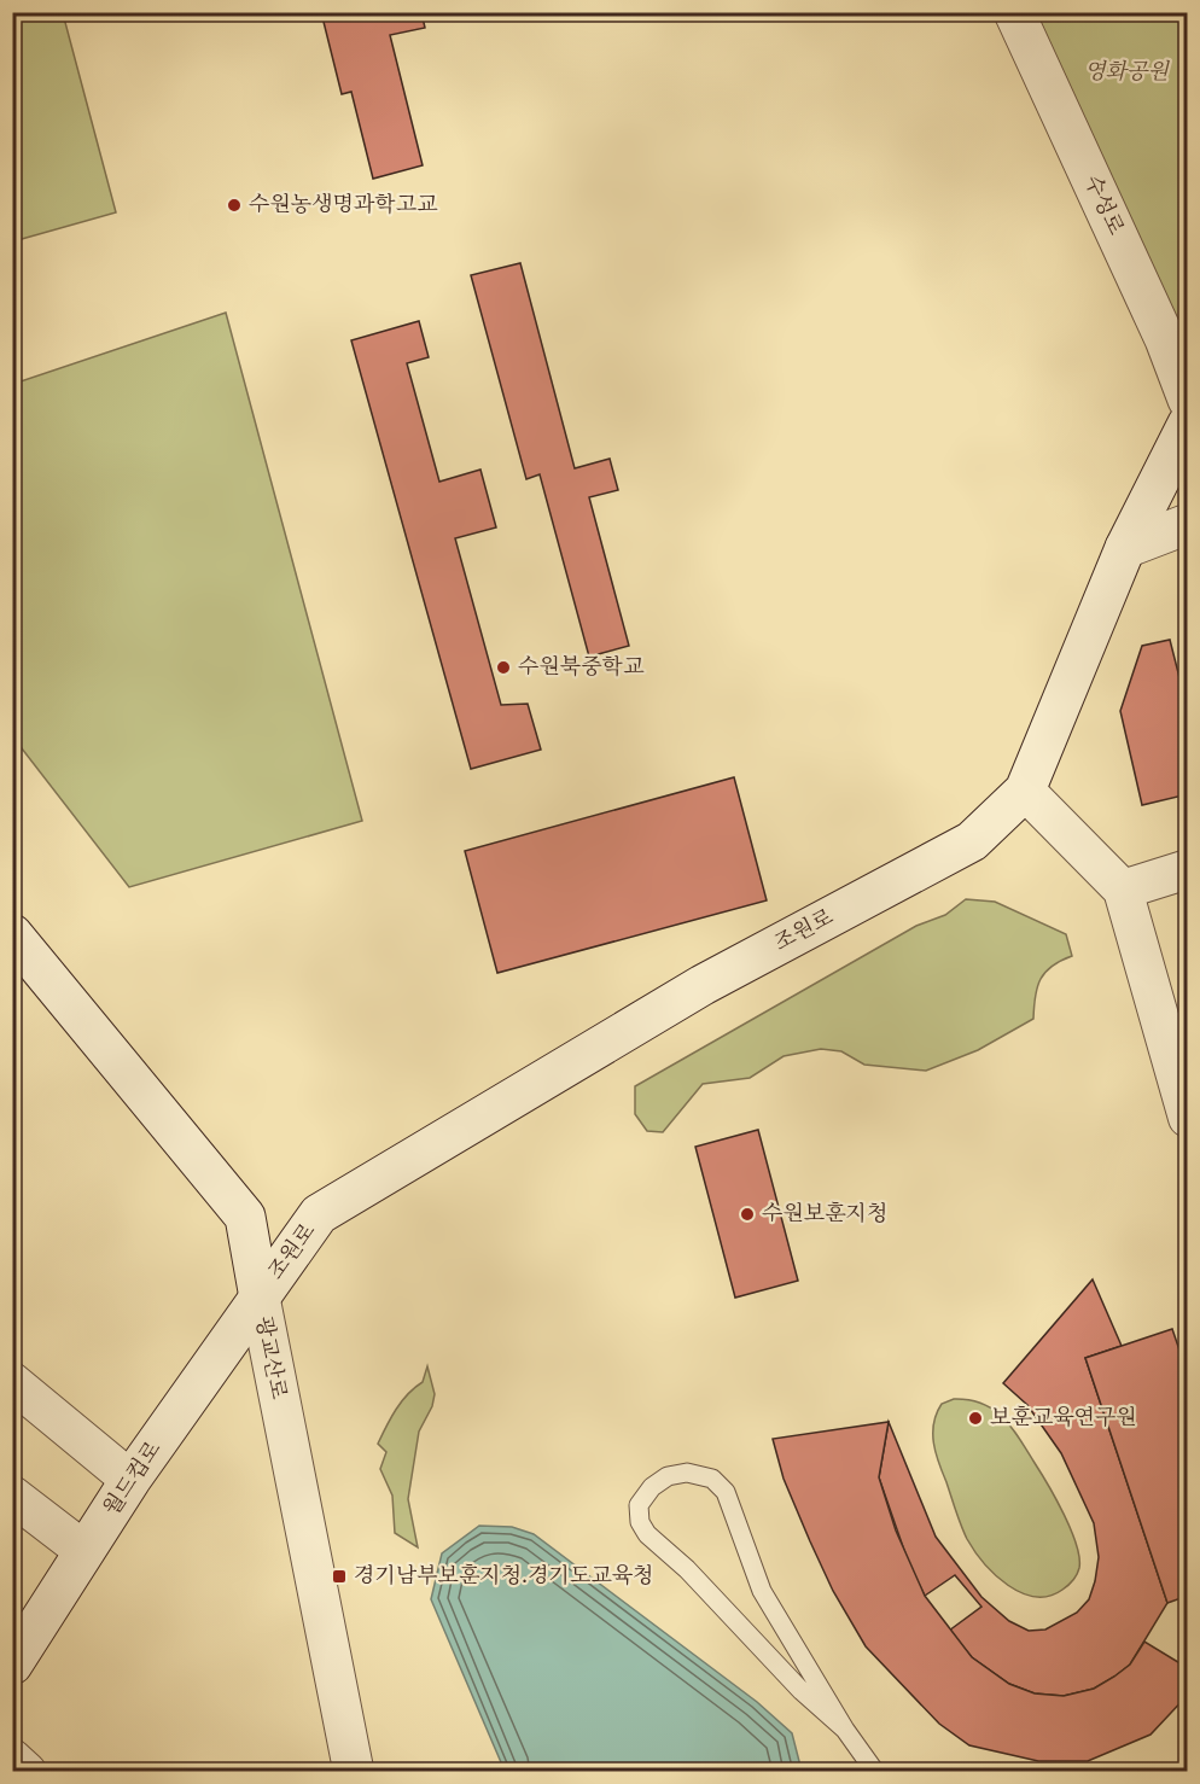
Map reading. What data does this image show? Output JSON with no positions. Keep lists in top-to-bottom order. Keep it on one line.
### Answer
{"streets":{"main road":["수성로","조원로","광교산로","월드컵로"]},"crossings":[["조원로","광교산로"],["조원로","월드컵로"],["광교산로","월드컵로"]],"parks":["영화공원"],"places":{"other":["수원농생명과학고교","수원북중학교","수원보훈지청","보훈교육연구원"],"transit":["경기남부보훈지청.경기도교육청"]}}
